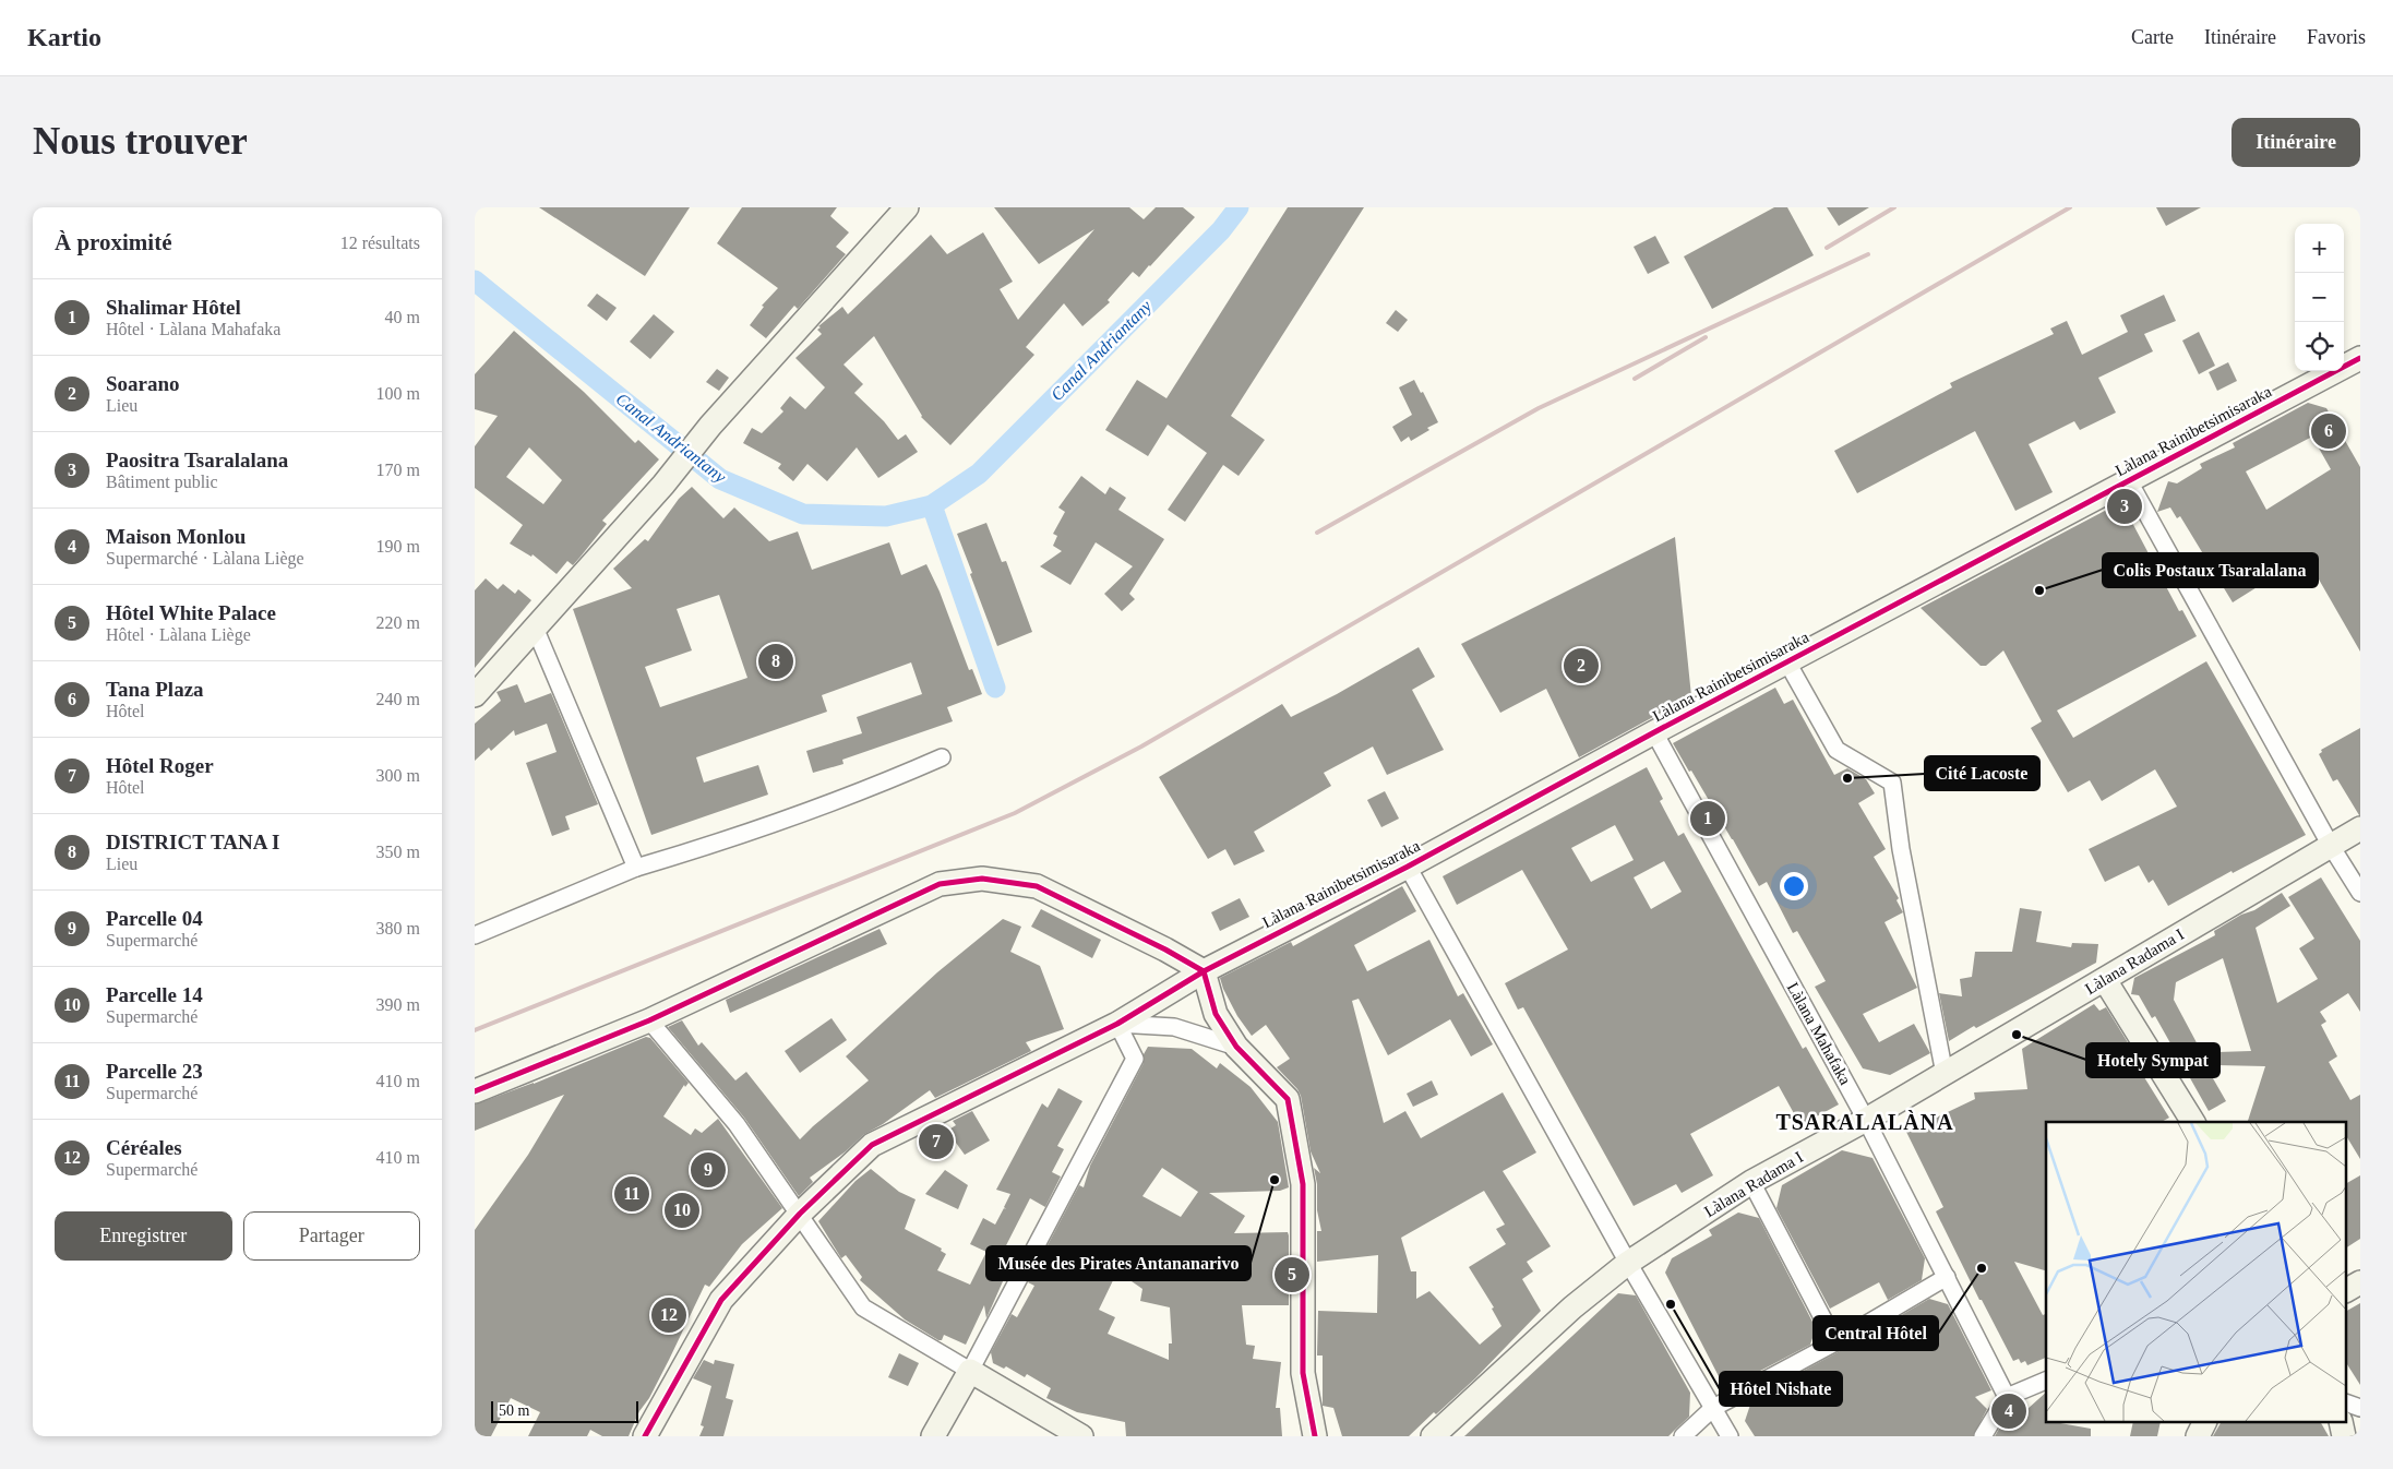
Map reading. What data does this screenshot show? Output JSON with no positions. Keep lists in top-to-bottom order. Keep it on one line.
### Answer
{"streets":{"street":["Làlana Rainibetsimisaraka","Làlana Radama I","Làlana Mahafaka"]},"crossings":[["Làlana Rainibetsimisaraka","Làlana Mahafaka"],["Làlana Radama I","Làlana Mahafaka"]],"districts":["TSARALALÀNA"],"water":["Canal Andriantany"],"places":["Colis Postaux Tsaralalana","Cité Lacoste","Hotely Sympat","Musée des Pirates Antananarivo","Central Hôtel","Hôtel Nishate"],"scale_bar":"50 m","page":{"header":"Kartio","nav":["Carte","Itinéraire","Favoris"],"buttons":["Itinéraire",["Enregistrer","Partager"]],"title":"Nous trouver","heading":["À proximité","12 résultats"],"map_buttons":["+","−"],"list":[{"mark":"1","name":"Shalimar Hôtel","note":"Hôtel · Làlana Mahafaka","value":"40 m"},{"mark":"2","name":"Soarano","note":"Lieu","value":"100 m"},{"mark":"3","name":"Paositra Tsaralalana","note":"Bâtiment public","value":"170 m"},{"mark":"4","name":"Maison Monlou","note":"Supermarché · Làlana Liège","value":"190 m"},{"mark":"5","name":"Hôtel White Palace","note":"Hôtel · Làlana Liège","value":"220 m"},{"mark":"6","name":"Tana Plaza","note":"Hôtel","value":"240 m"},{"mark":"7","name":"Hôtel Roger","note":"Hôtel","value":"300 m"},{"mark":"8","name":"DISTRICT TANA I","note":"Lieu","value":"350 m"},{"mark":"9","name":"Parcelle 04","note":"Supermarché","value":"380 m"},{"mark":"10","name":"Parcelle 14","note":"Supermarché","value":"390 m"},{"mark":"11","name":"Parcelle 23","note":"Supermarché","value":"410 m"},{"mark":"12","name":"Céréales","note":"Supermarché","value":"410 m"}],"pins":["6","3","8","2","1","7","9","11","10","5","12","4"],"scale":"50 m"}}
